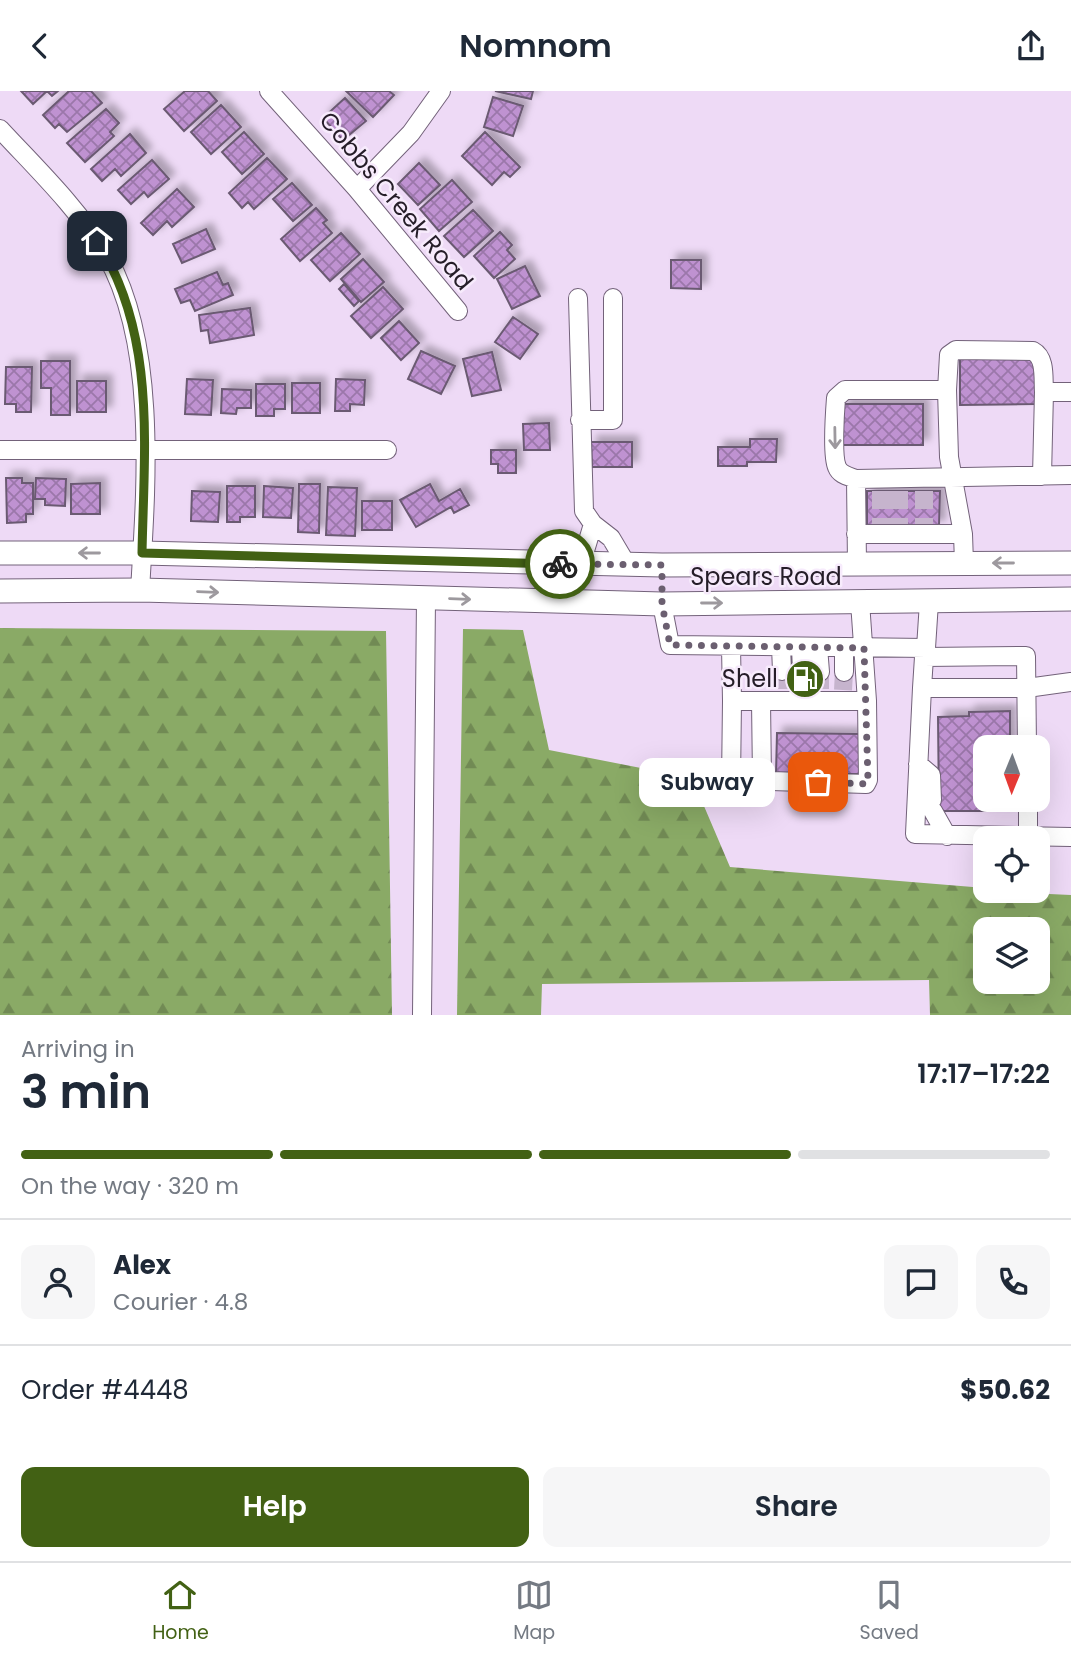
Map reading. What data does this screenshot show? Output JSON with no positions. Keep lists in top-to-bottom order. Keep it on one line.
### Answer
{"streets":{"main road":["Spears Road"],"street":["Cobbs Creek Road"]},"places":{"fuel station":["Shell"],"other":["Subway"]},"north":"bottom","page":{"header":"Nomnom","bubble":"Subway","heading":["3 min","Arriving in","17:17–17:22"],"panel":["Alex","Courier · 4.8","Order #4448","$50.62"],"bar":"On the way · 320 m","buttons":["Help","Share"],"tabs":["Home","Map","Saved"]}}
